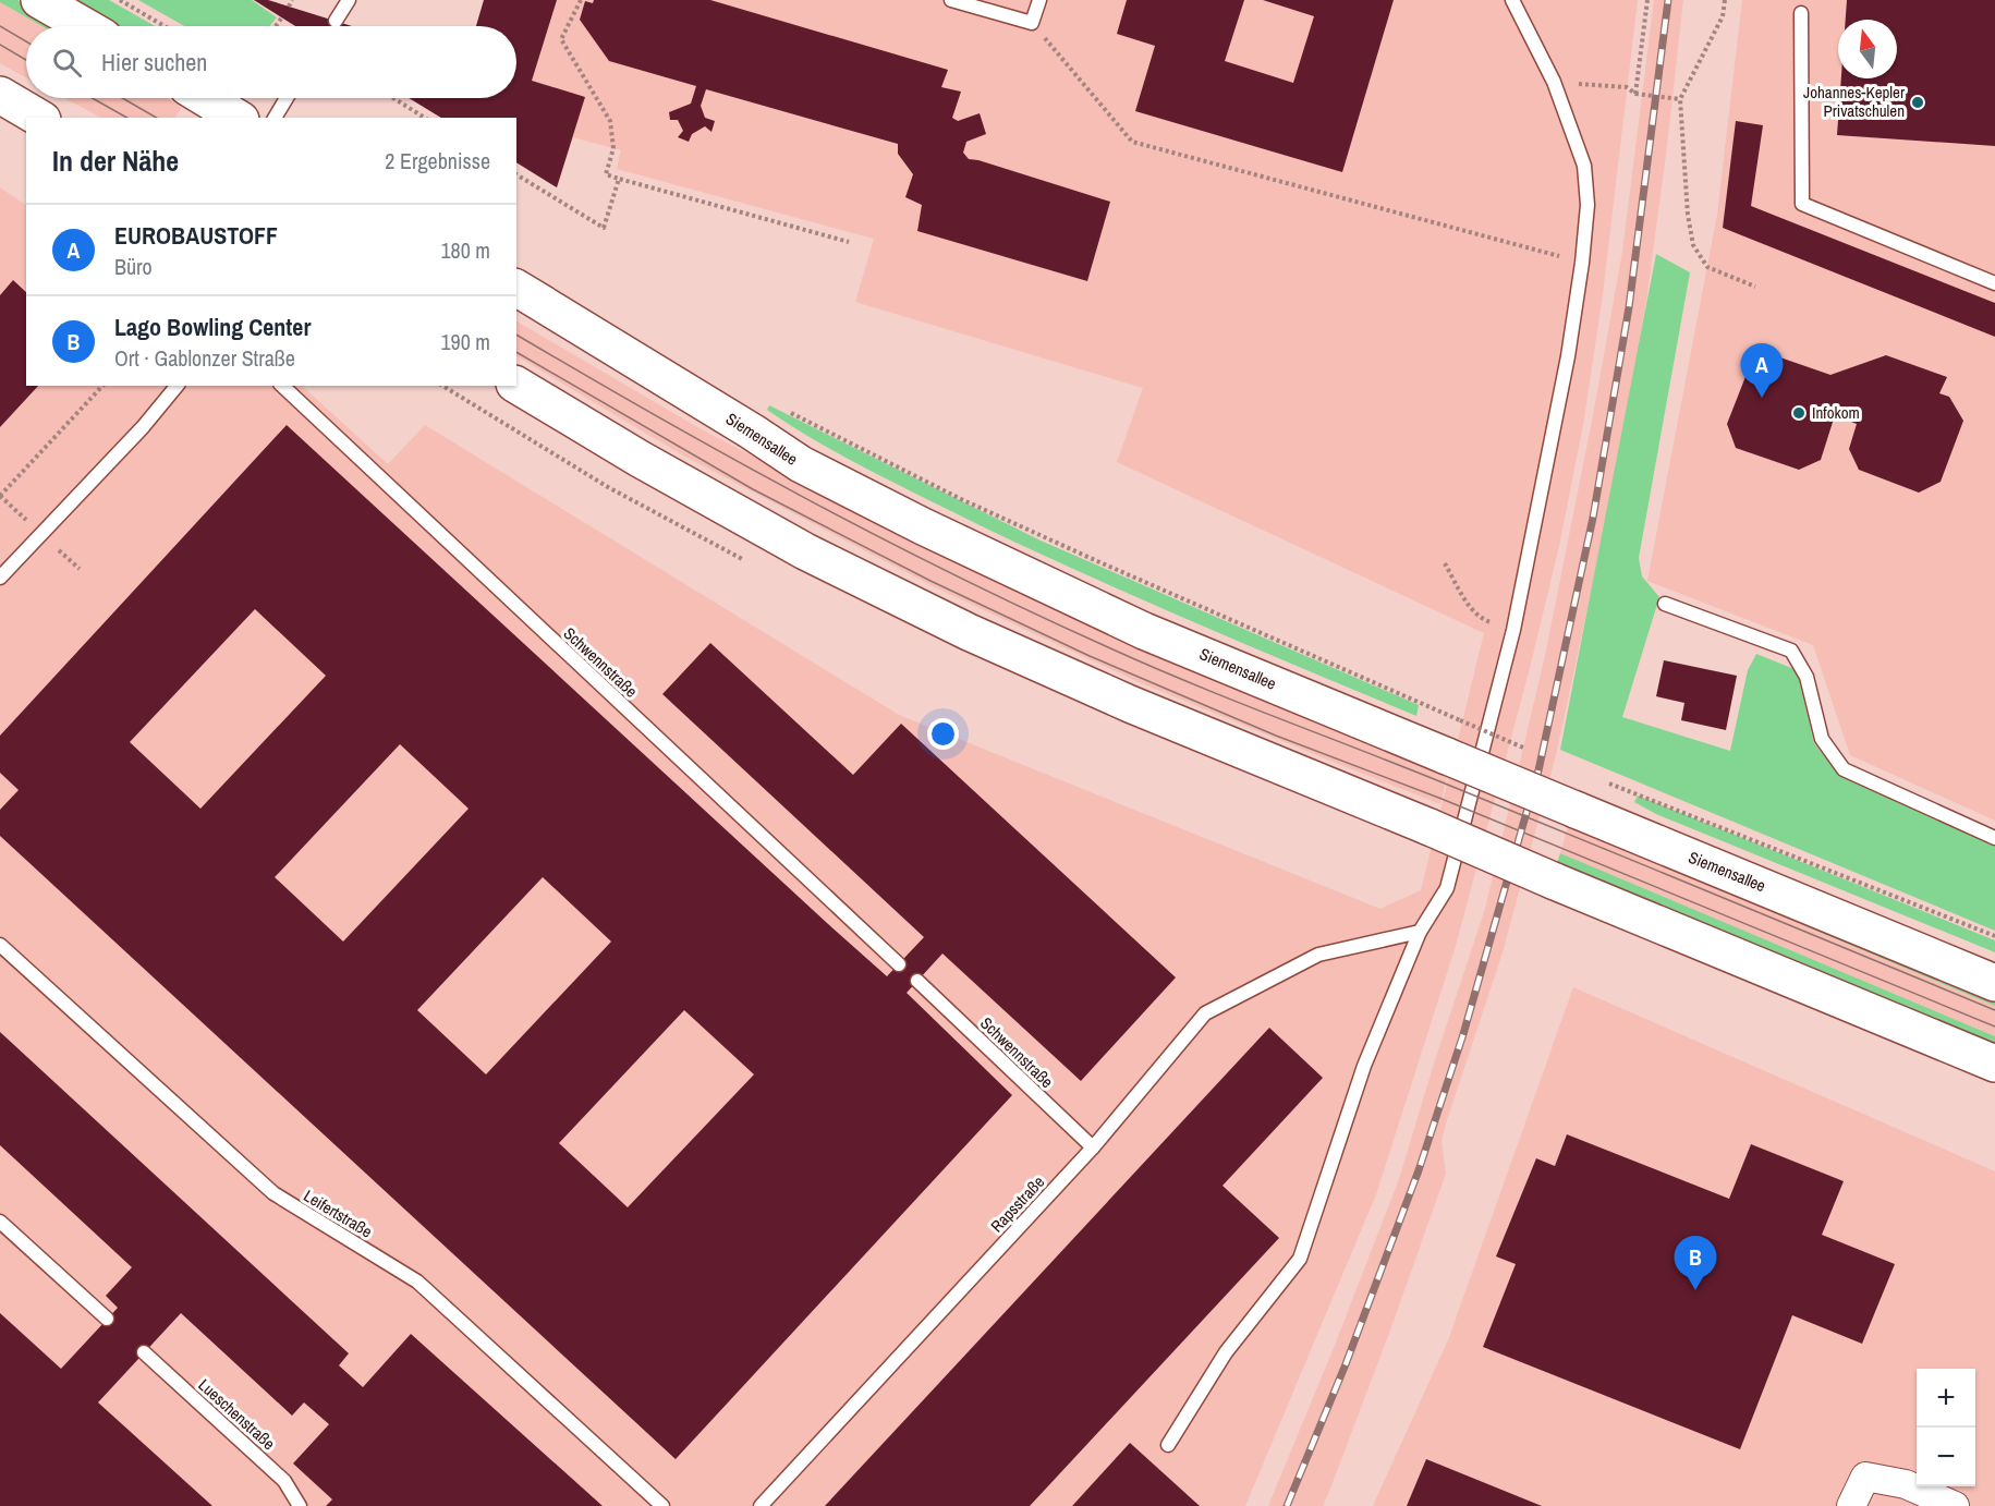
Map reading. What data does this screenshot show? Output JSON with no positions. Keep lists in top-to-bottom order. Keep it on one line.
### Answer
{"streets":{"main road":["Siemensallee"],"lane":["Schwennstraße","Rapsstraße","Leifertstraße","Lueschenstraße"]},"crossings":[["Schwennstraße","Rapsstraße"]],"places":["Johannes-Kepler Privatschulen","Infokom"],"north":"top","page":{"search":"Hier suchen","heading":["In der Nähe","2 Ergebnisse"],"list":[{"mark":"A","name":"EUROBAUSTOFF","note":"Büro","value":"180 m"},{"mark":"B","name":"Lago Bowling Center","note":"Ort · Gablonzer Straße","value":"190 m"}],"pins":["A","B"],"map_buttons":["+","−"]}}
